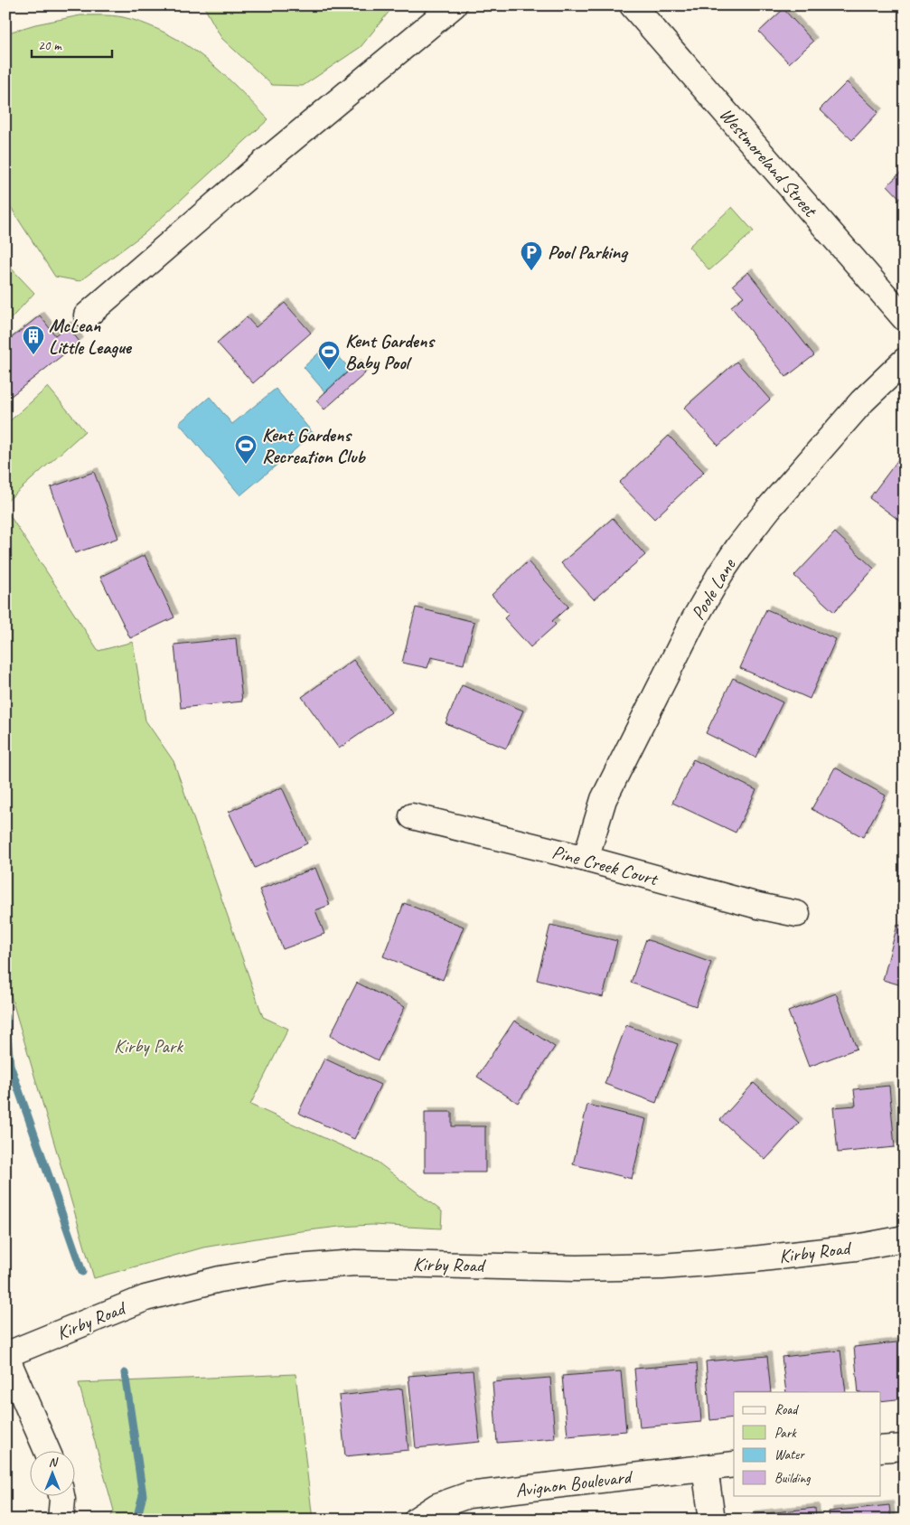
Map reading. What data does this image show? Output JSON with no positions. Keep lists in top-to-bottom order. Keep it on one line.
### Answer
{"streets":{"street":["Westmoreland Street","Poole Lane","Pine Creek Court","Kirby Road","Avignon Boulevard"]},"crossings":[["Poole Lane","Pine Creek Court"]],"parks":["Kirby Park"],"places":{"parking":["Pool Parking"],"building":["McLean Little League"],"sports":["Kent Gardens Baby Pool","Kent Gardens Recreation Club"]},"legend":["Road","Park","Water","Building"],"scale_bar":"20 m","north":"top"}
